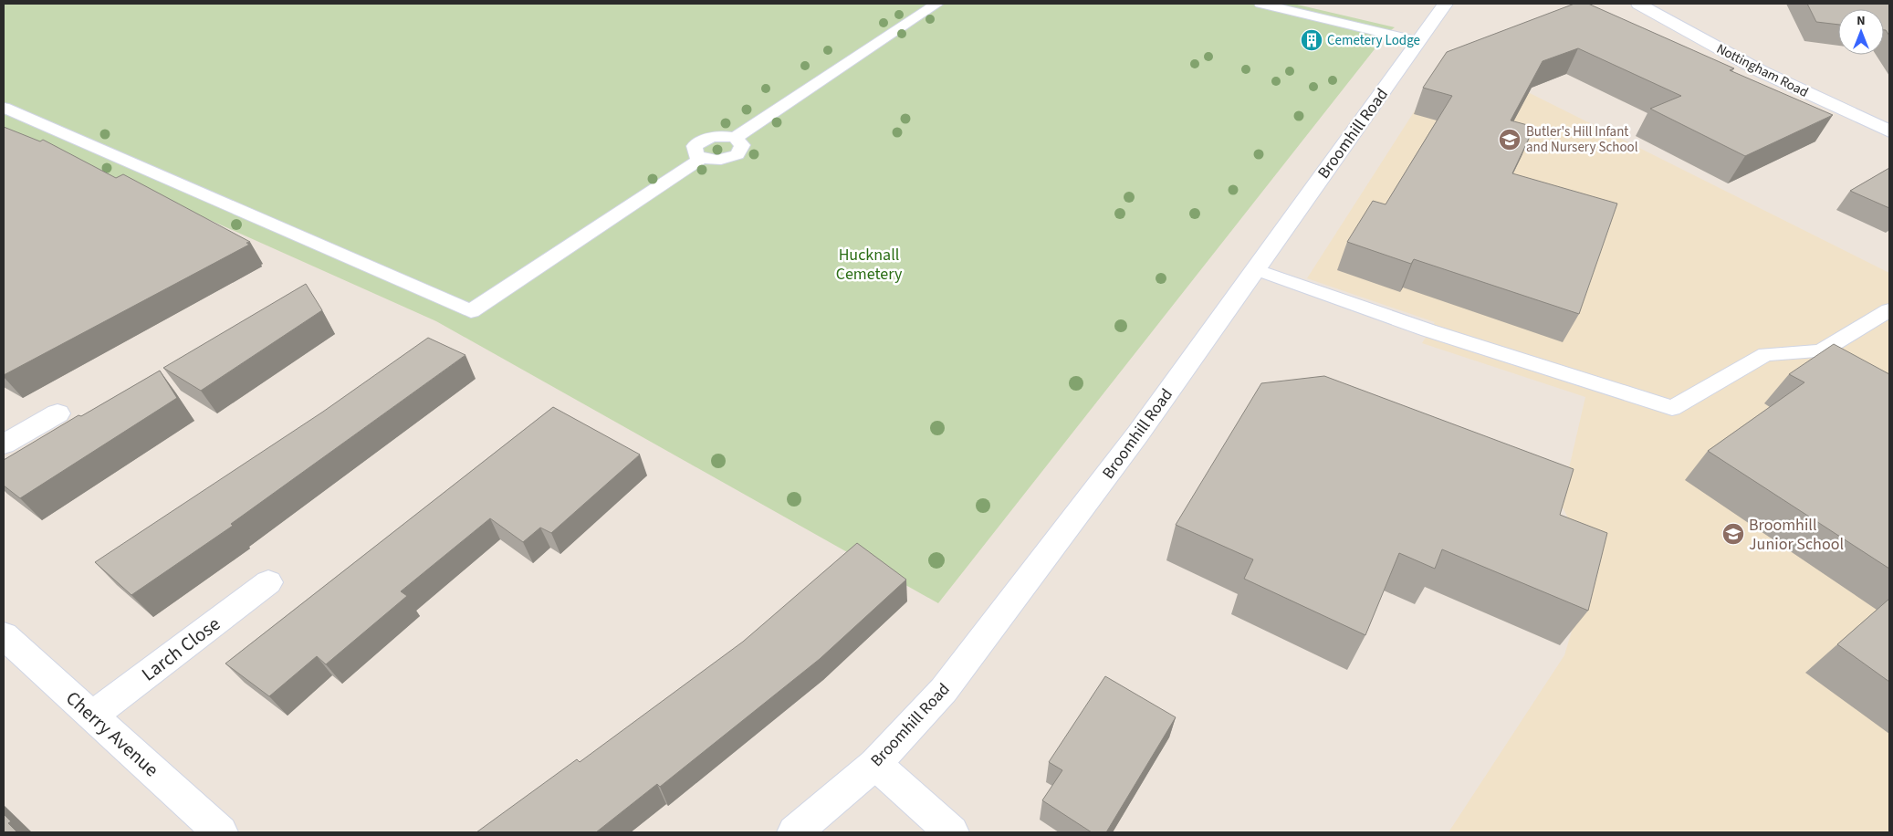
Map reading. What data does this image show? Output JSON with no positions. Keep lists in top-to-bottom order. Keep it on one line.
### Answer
{"streets":{"street":["Nottingham Road","Broomhill Road","Larch Close","Cherry Avenue"]},"crossings":[["Larch Close","Cherry Avenue"]],"parks":["Hucknall Cemetery"],"places":{"building":["Cemetery Lodge"],"school or university":["Butler's Hill Infant and Nursery School","Broomhill Junior School"]},"north":"top"}
